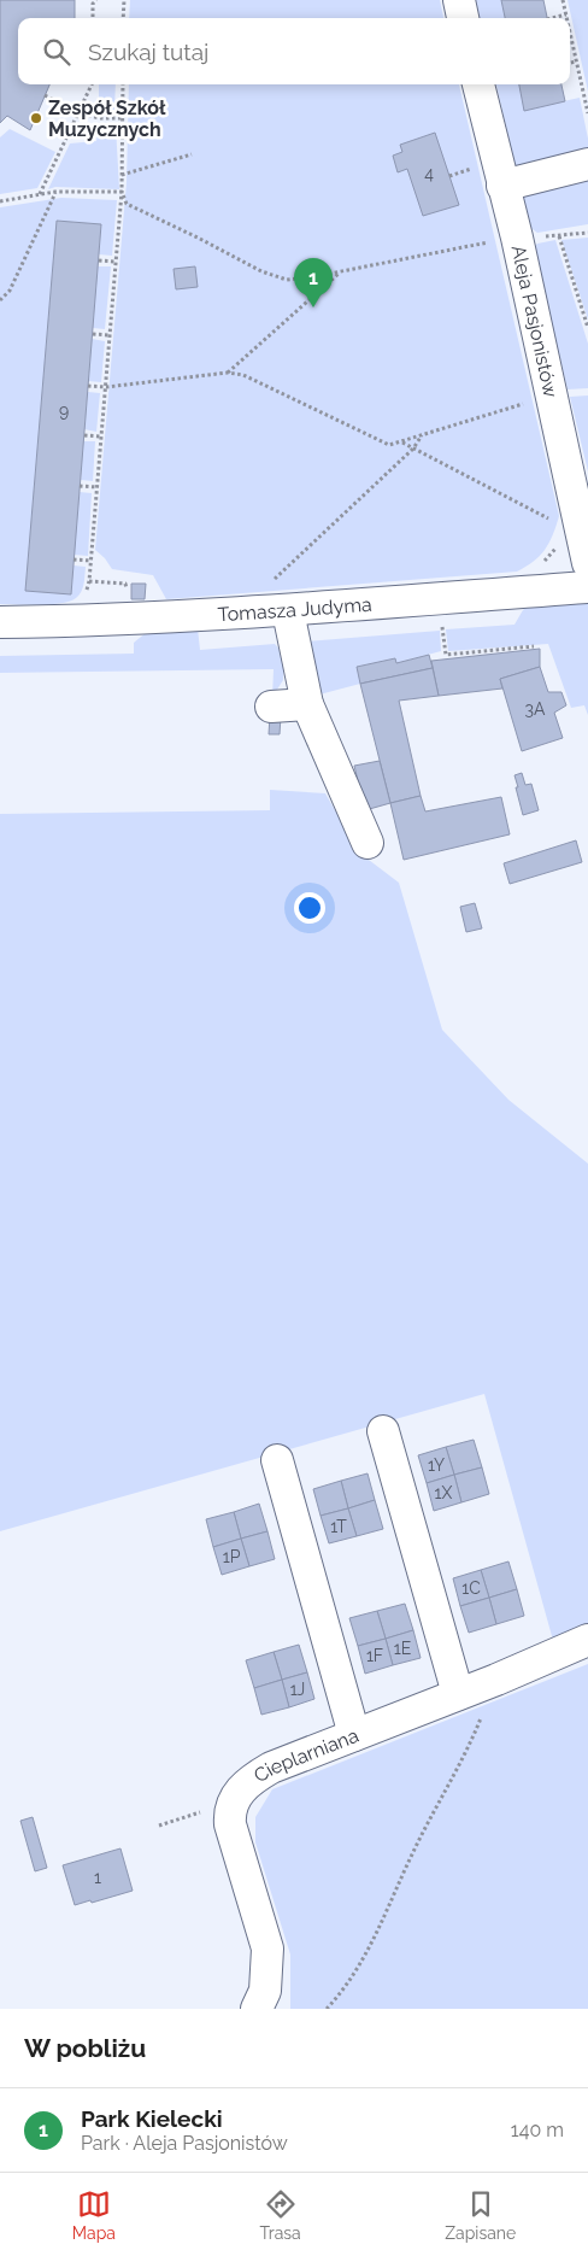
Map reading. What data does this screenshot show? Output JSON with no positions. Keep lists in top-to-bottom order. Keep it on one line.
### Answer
{"streets":{"street":["Aleja Pasjonistów","Tomasza Judyma","Cieplarniana"]},"places":["Zespół Szkół Muzycznych"],"house_numbers":["4","9","3A","1Y","1X","1T","1P","1C","1E","1F","1J","1"],"page":{"search":"Szukaj tutaj","pins":"1","heading":"W pobliżu","list":[{"mark":"1","name":"Park Kielecki","note":"Park · Aleja Pasjonistów","value":"140 m"}],"nav":["Mapa","Trasa","Zapisane"]}}
